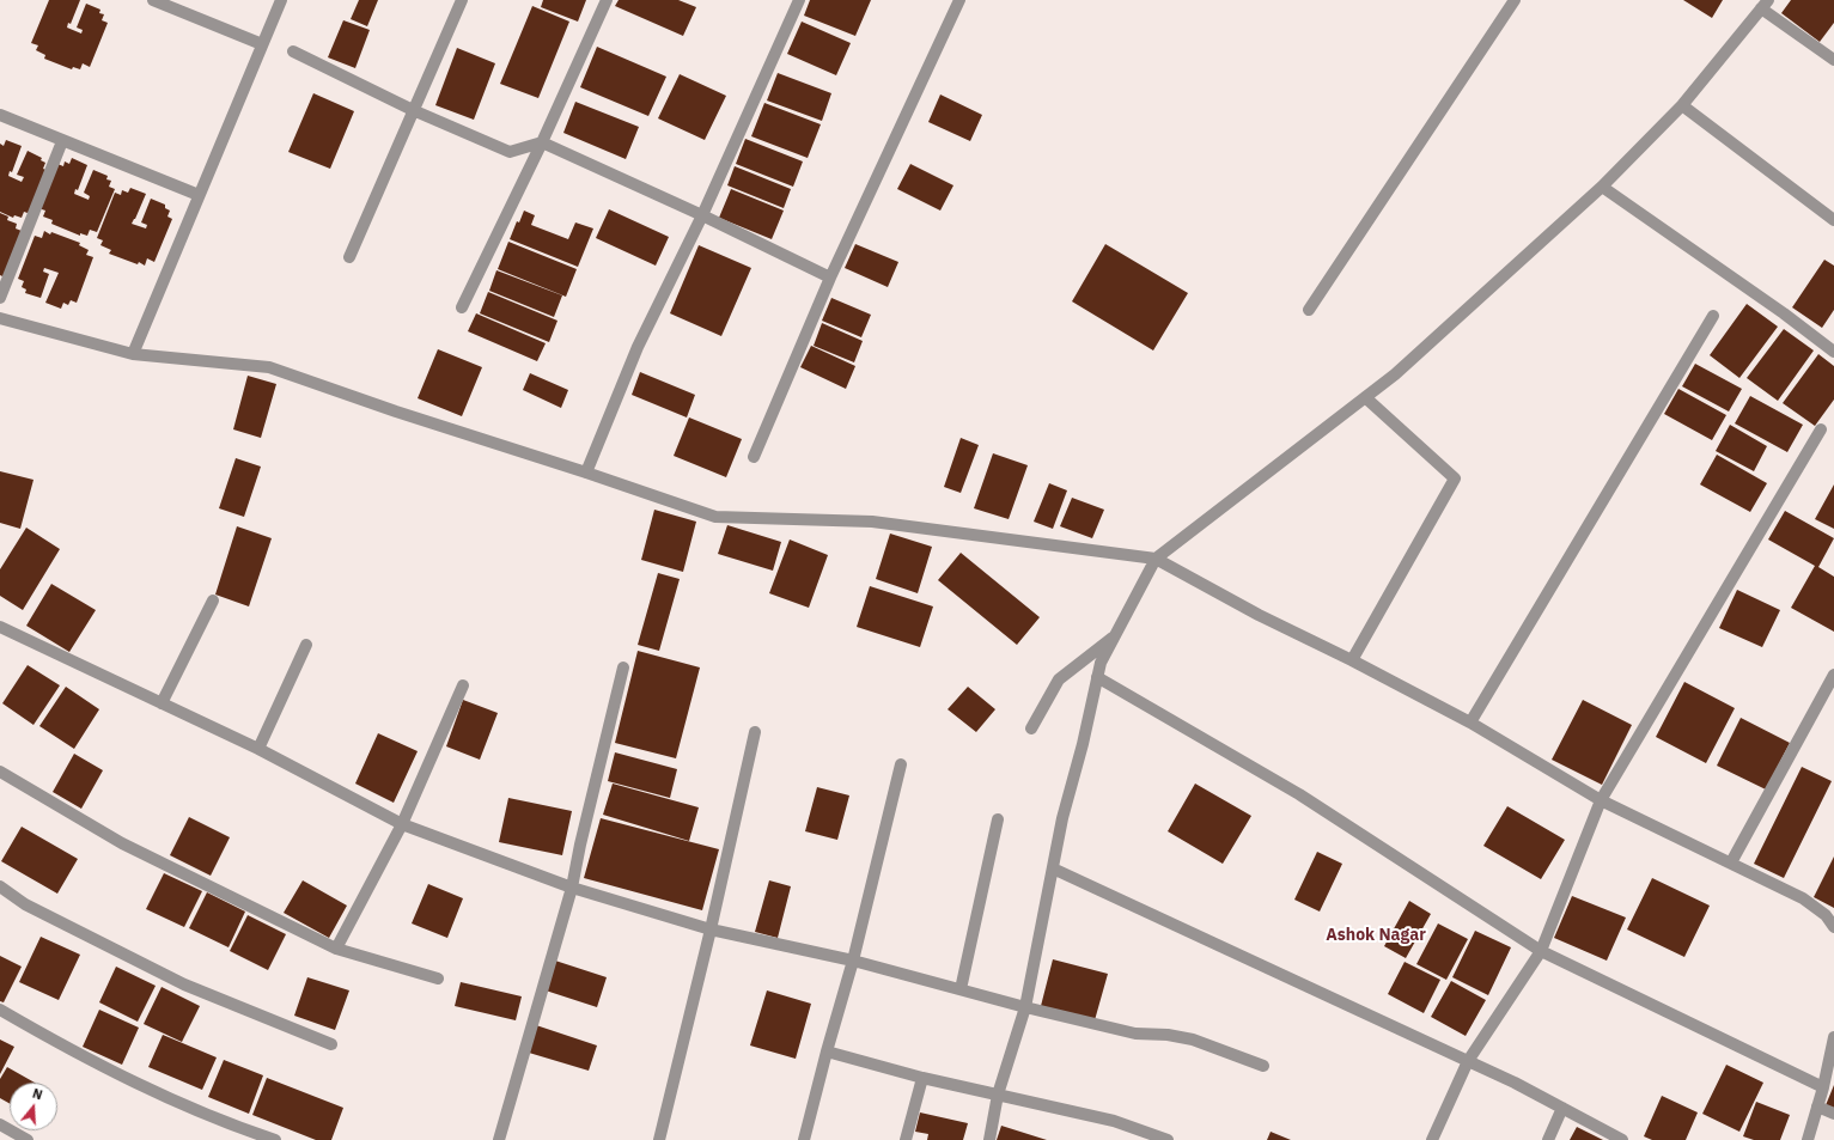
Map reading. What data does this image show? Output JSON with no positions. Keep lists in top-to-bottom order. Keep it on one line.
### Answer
{"districts":["Ashok Nagar"],"north":"top"}
